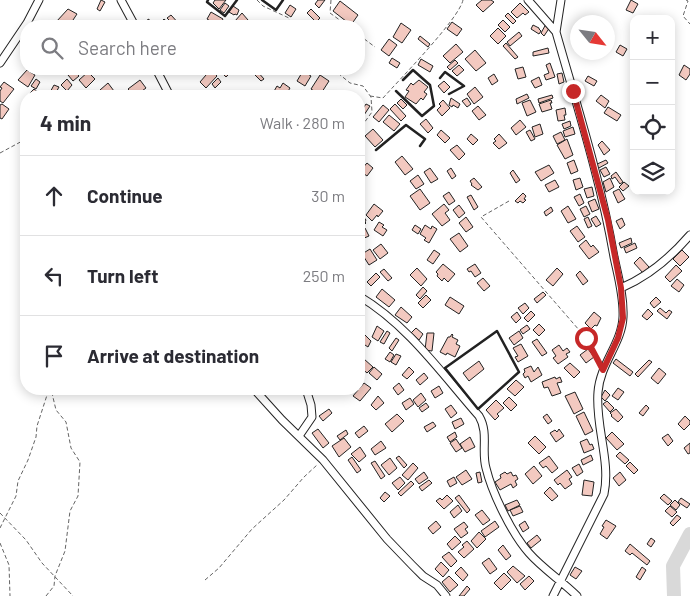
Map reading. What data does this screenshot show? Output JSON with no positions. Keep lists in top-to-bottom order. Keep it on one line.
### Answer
{"north":"bottom right","page":{"map_buttons":["+","−"],"search":"Search here","heading":["4 min","Walk · 280 m"],"list":[["Continue","30 m"],["Turn left","250 m"],"Arrive at destination"]}}
